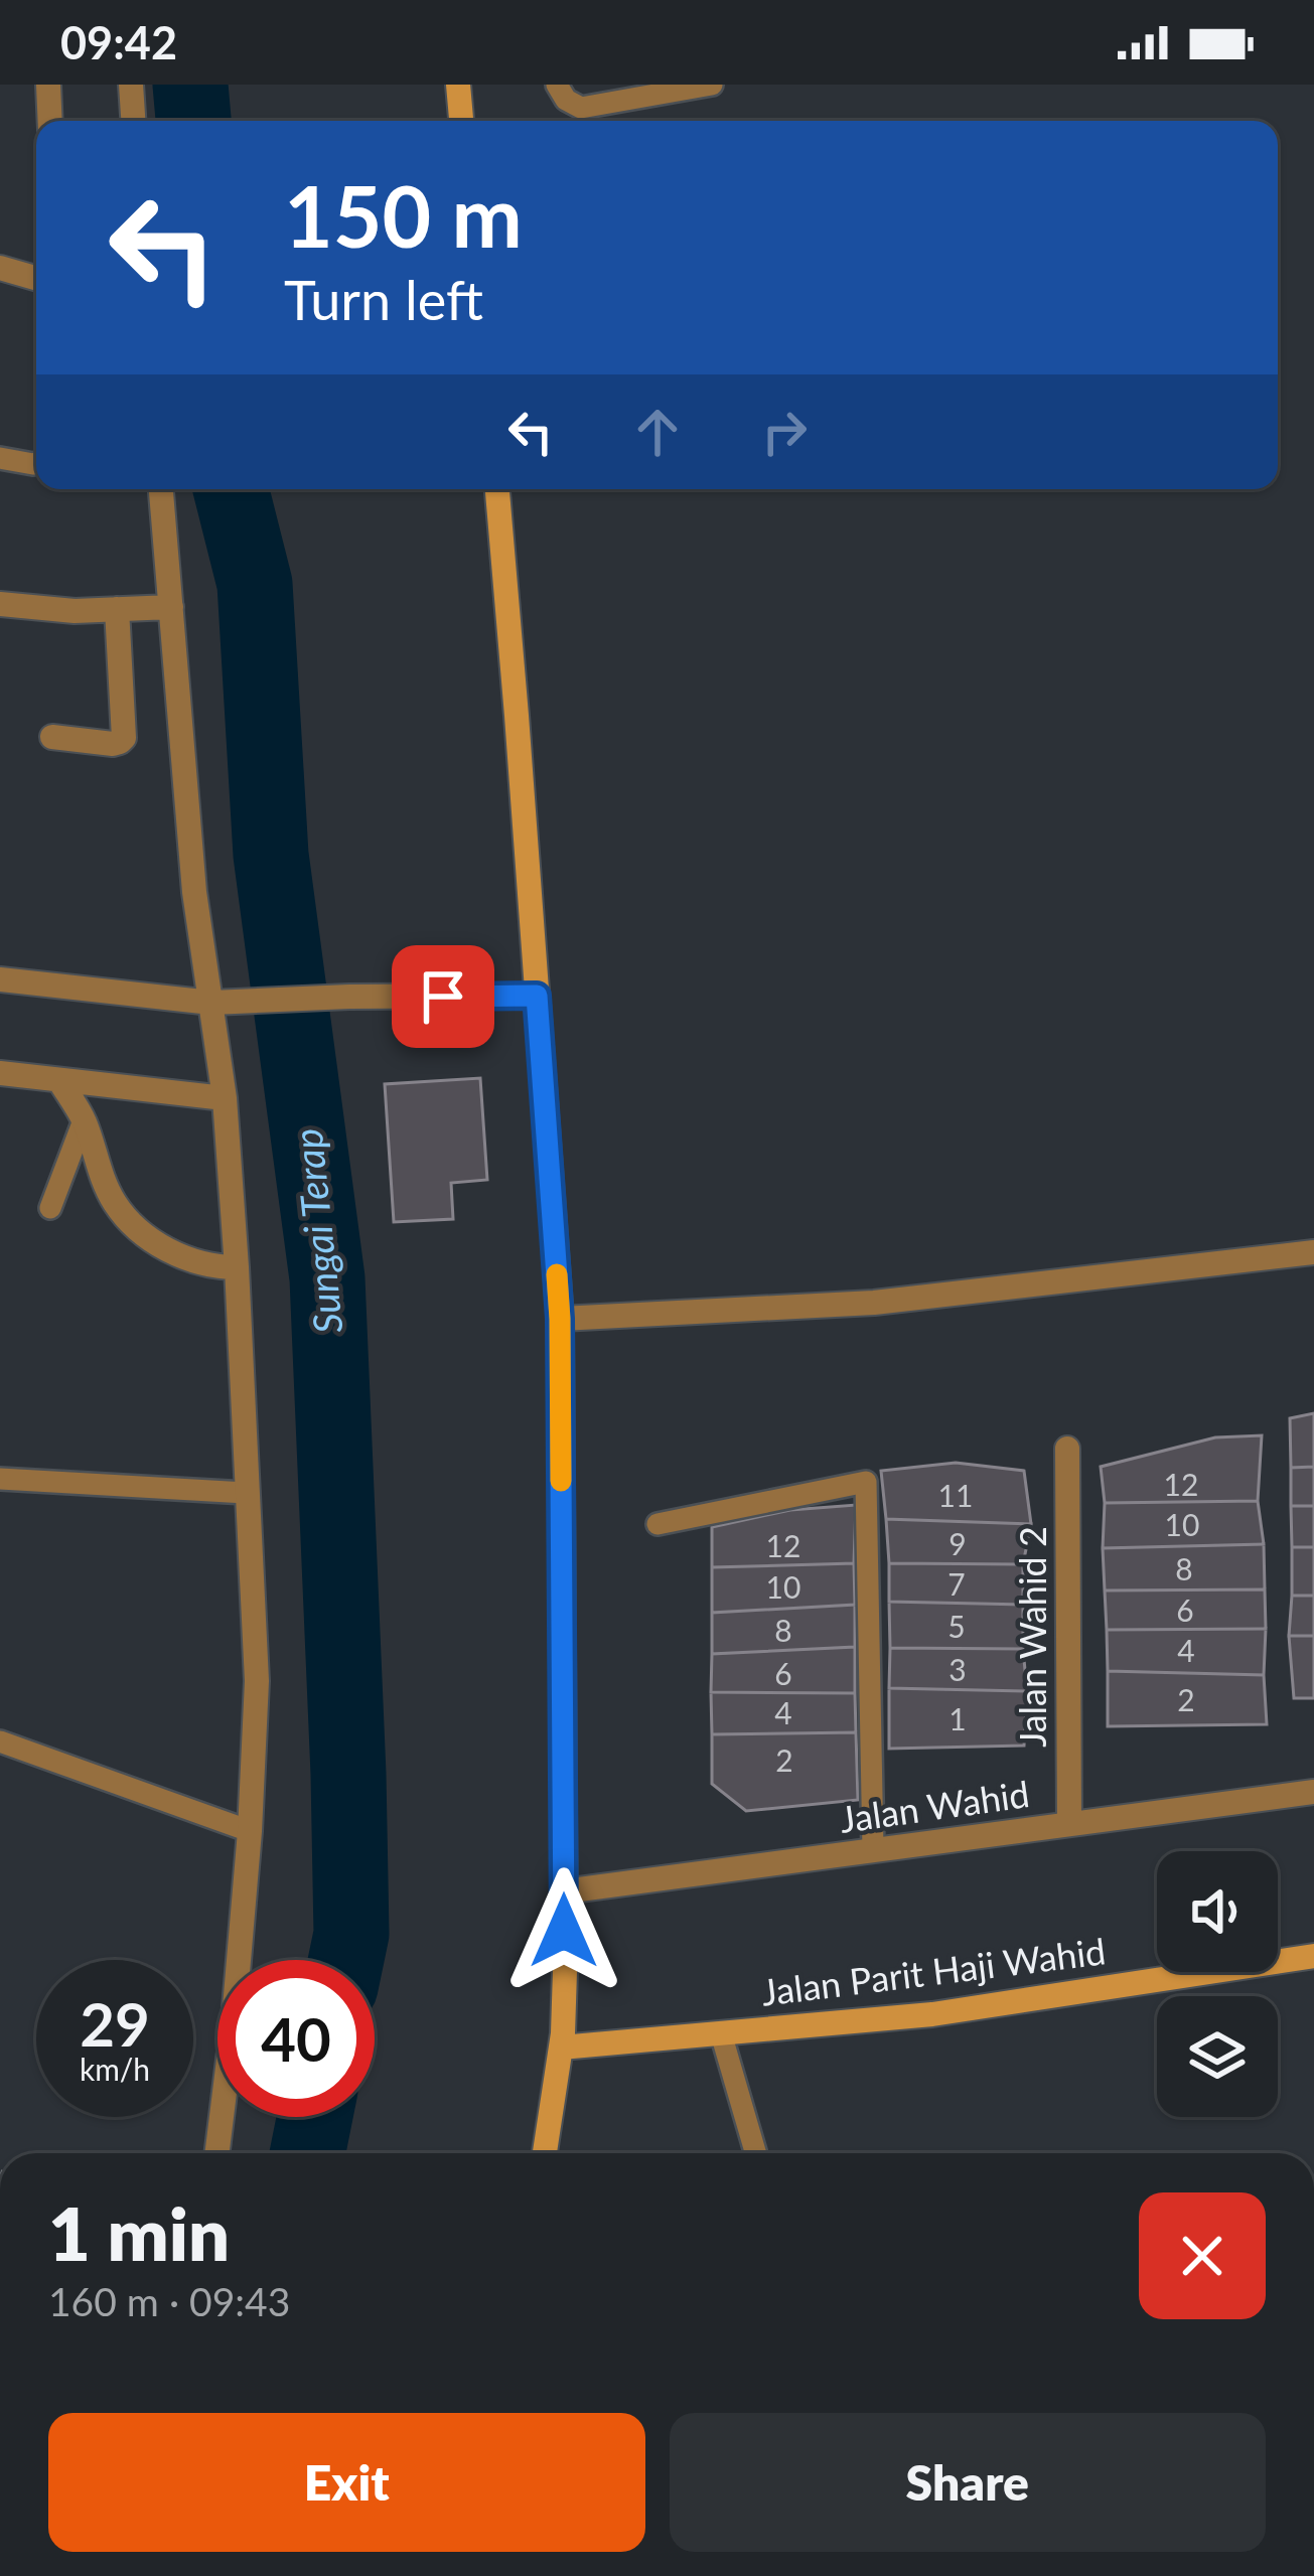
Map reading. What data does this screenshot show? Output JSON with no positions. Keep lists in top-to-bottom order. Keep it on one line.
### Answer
{"streets":{"street":["Jalan Wahid 2","Jalan Wahid","Jalan Parit Haji Wahid"]},"crossings":[["Jalan Wahid 2","Jalan Wahid"]],"water":["Sungai Terap"],"house_numbers":["12","11","10","9","12","8","7","10","6","5","8","4","3","6","2","4","1","2"],"page":{"status":"09:42","turn":["150 m","Turn left"],"speed":"29 km/h","limit":"40","heading":["1 min","160 m · 09:43"],"buttons":["Exit","Share"]}}
